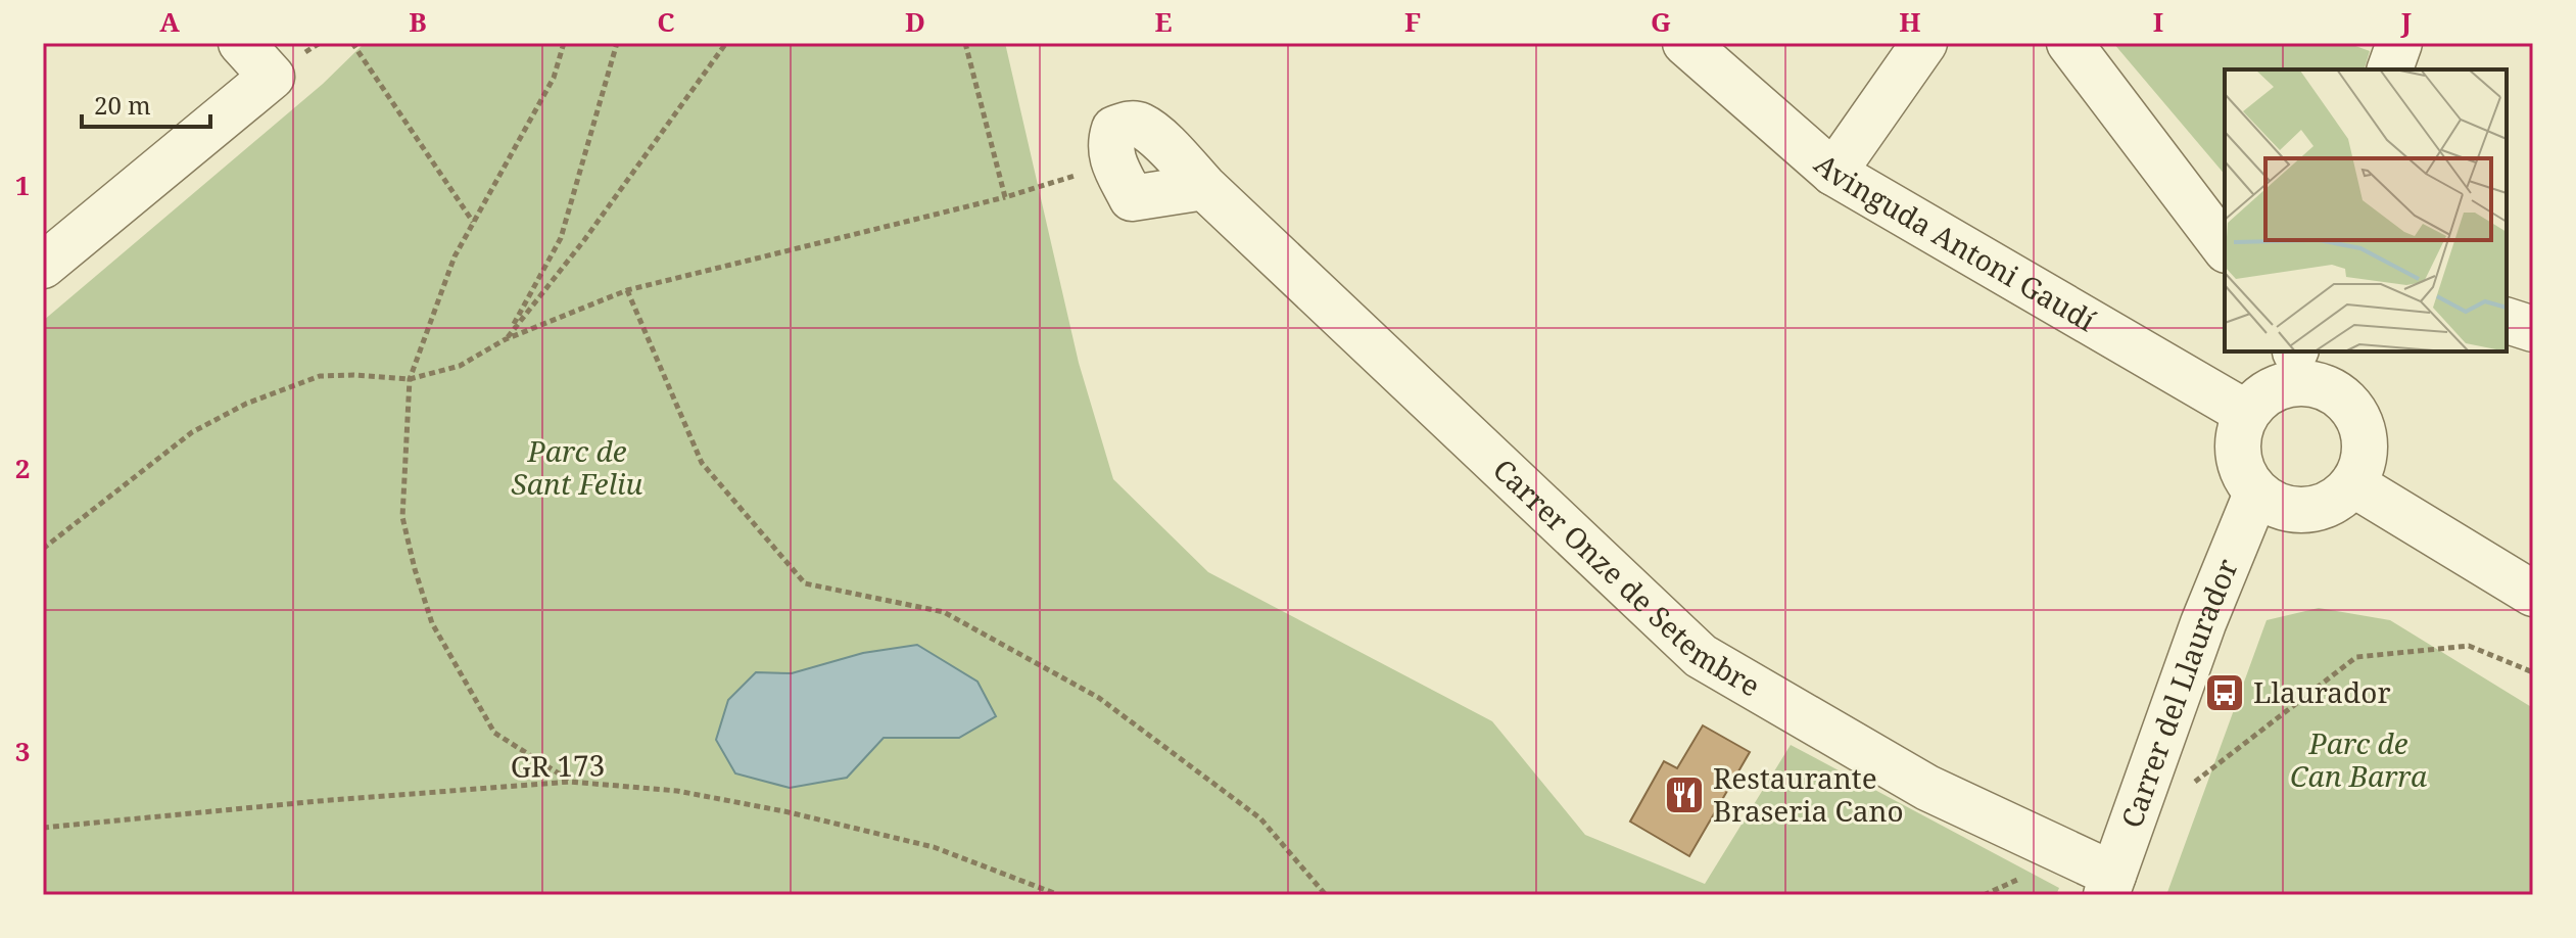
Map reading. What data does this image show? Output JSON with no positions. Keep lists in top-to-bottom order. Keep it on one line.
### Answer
{"streets":{"street":["Avinguda Antoni Gaudí","Carrer Onze de Setembre","Carrer del Llaurador"],"path":["GR 173"]},"crossings":[["Avinguda Antoni Gaudí","Carrer del Llaurador"],["Carrer Onze de Setembre","Carrer del Llaurador"]],"parks":["Parc de Sant Feliu","Parc de Can Barra"],"places":{"bus stop":["Llaurador"],"restaurant":["Restaurante Braseria Cano"]},"scale_bar":"20 m","grid":{"columns":["A","B","C","D","E","F","G","H","I","J"],"rows":["1","2","3"]}}
